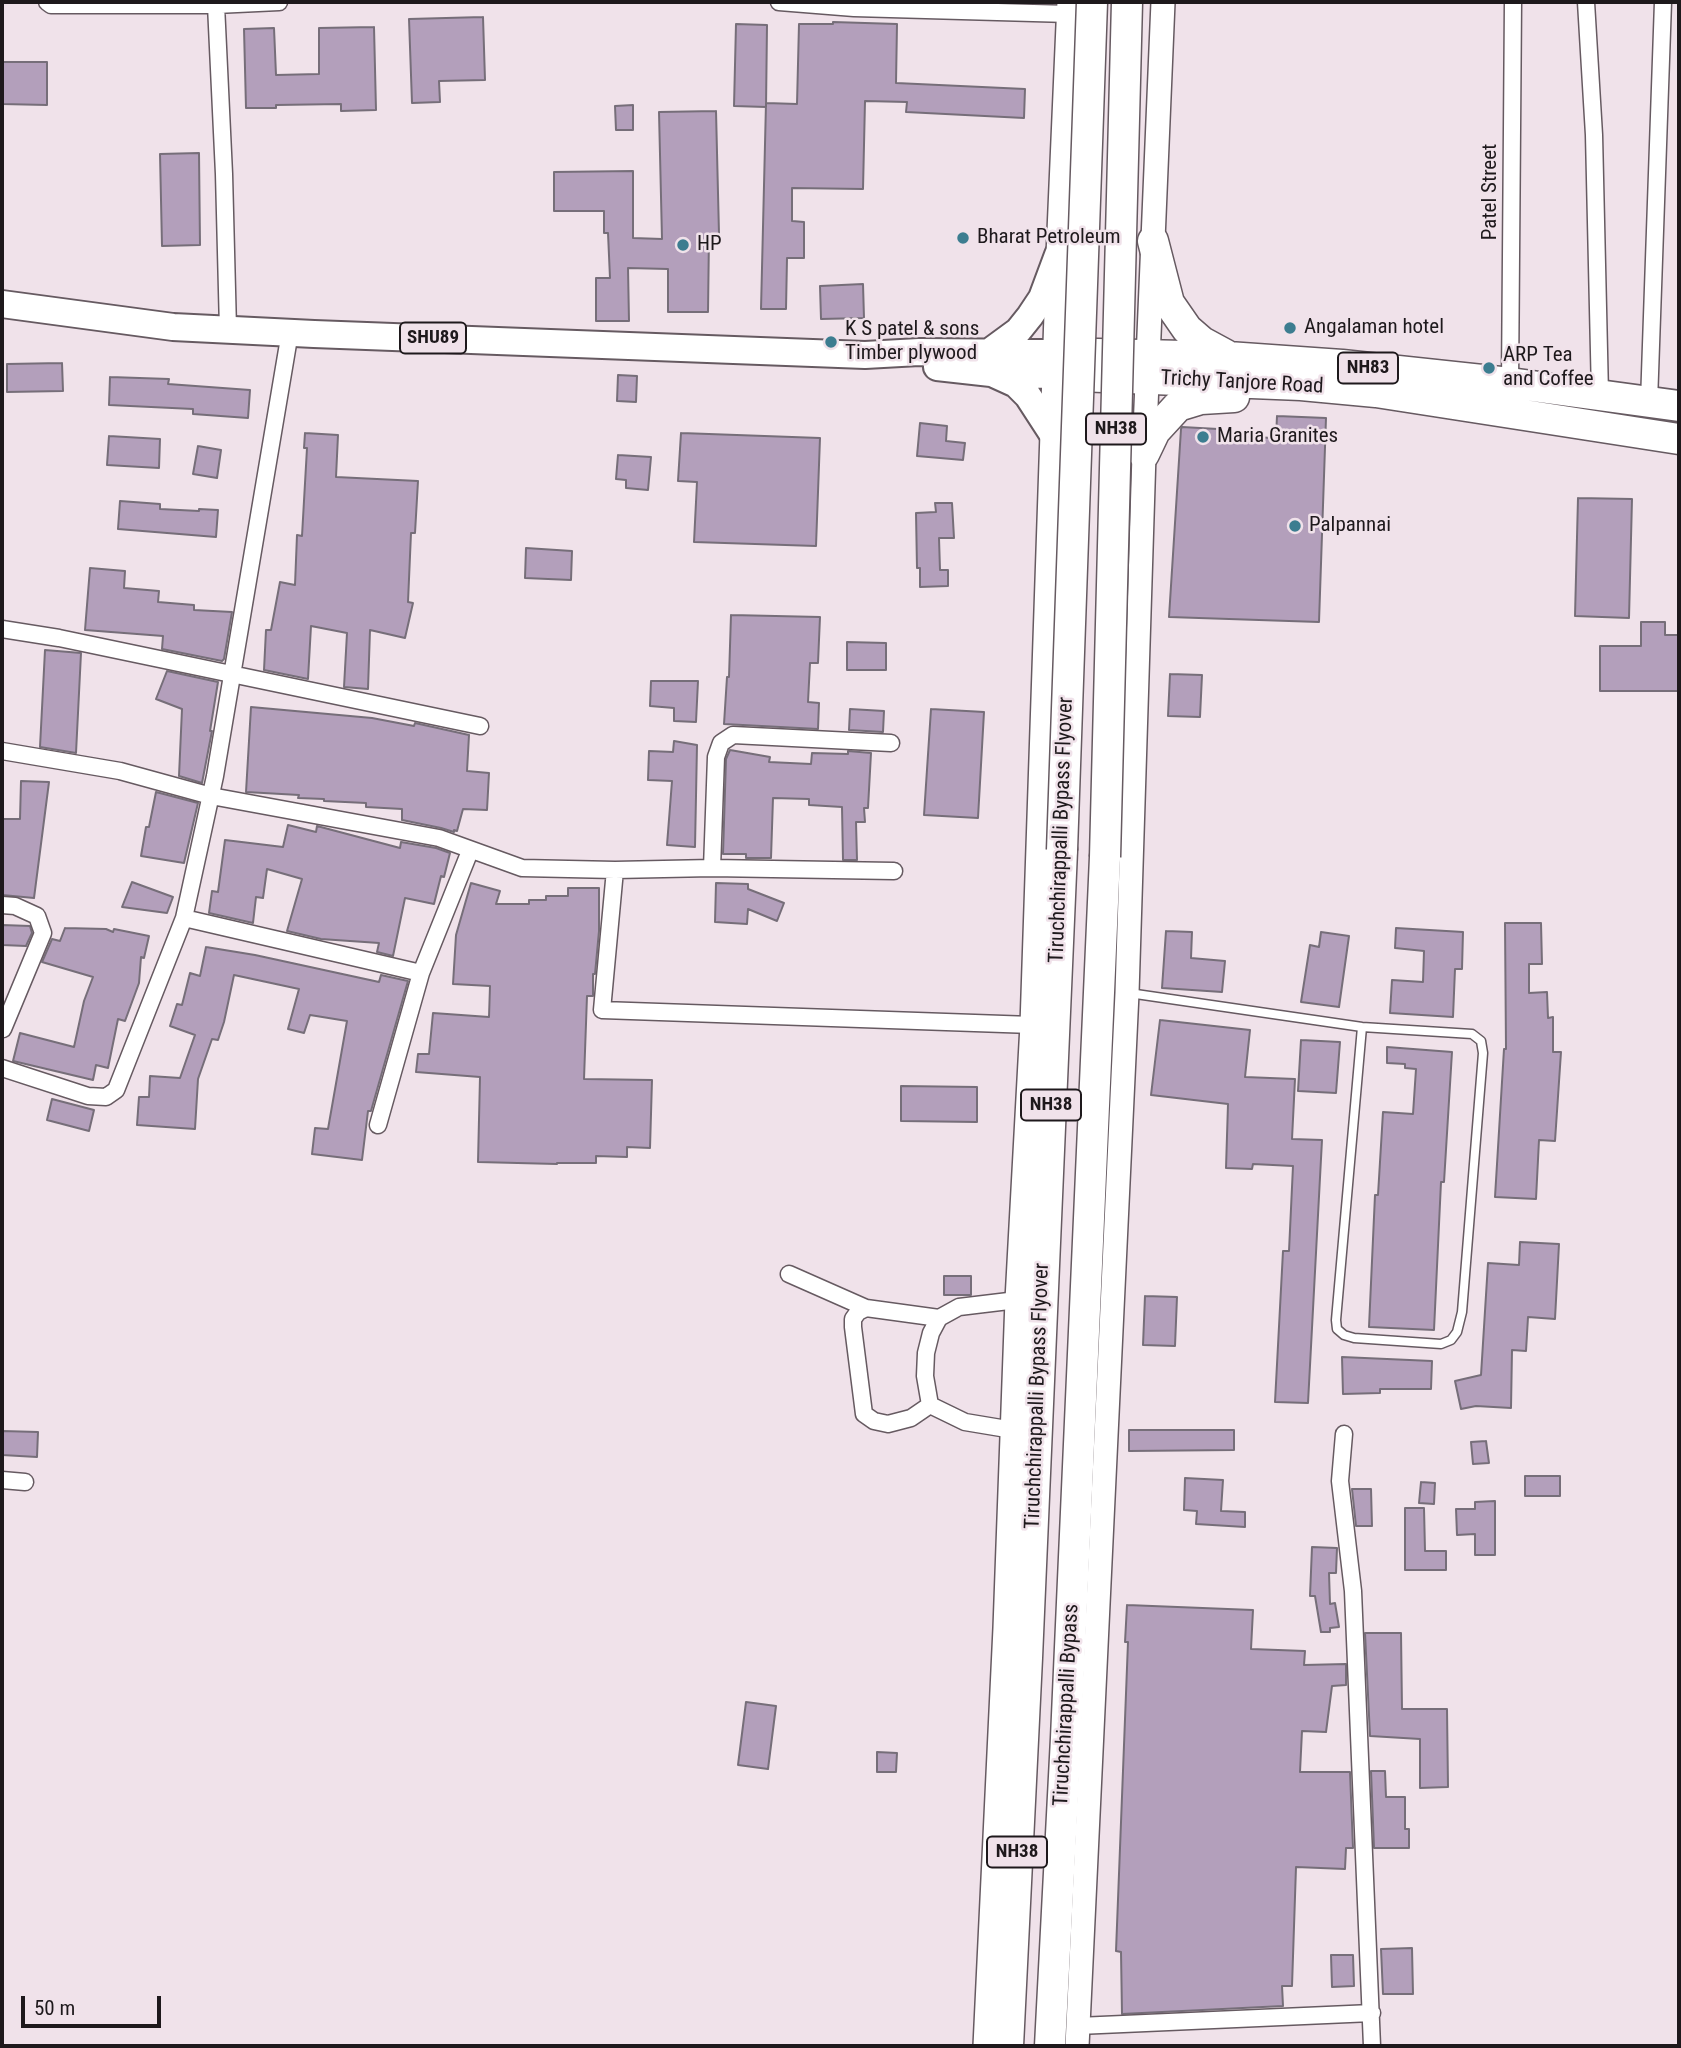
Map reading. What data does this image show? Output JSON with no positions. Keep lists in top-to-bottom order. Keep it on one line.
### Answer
{"streets":{"highway":["NH83","Trichy Tanjore Road","NH38","Tiruchchirappalli Bypass Flyover","Tiruchchirappalli Bypass"],"main road":["SHU89"],"street":["Patel Street"]},"crossings":[["Patel Street","Trichy Tanjore Road"],["SHU89","Trichy Tanjore Road"],["NH83","Trichy Tanjore Road"],["Tiruchchirappalli Bypass Flyover","Tiruchchirappalli Bypass"]],"places":["Bharat Petroleum","HP","Angalaman hotel","K S patel & sons Timber plywood","ARP Tea and Coffee","Maria Granites","Palpannai"],"scale_bar":"50 m"}
